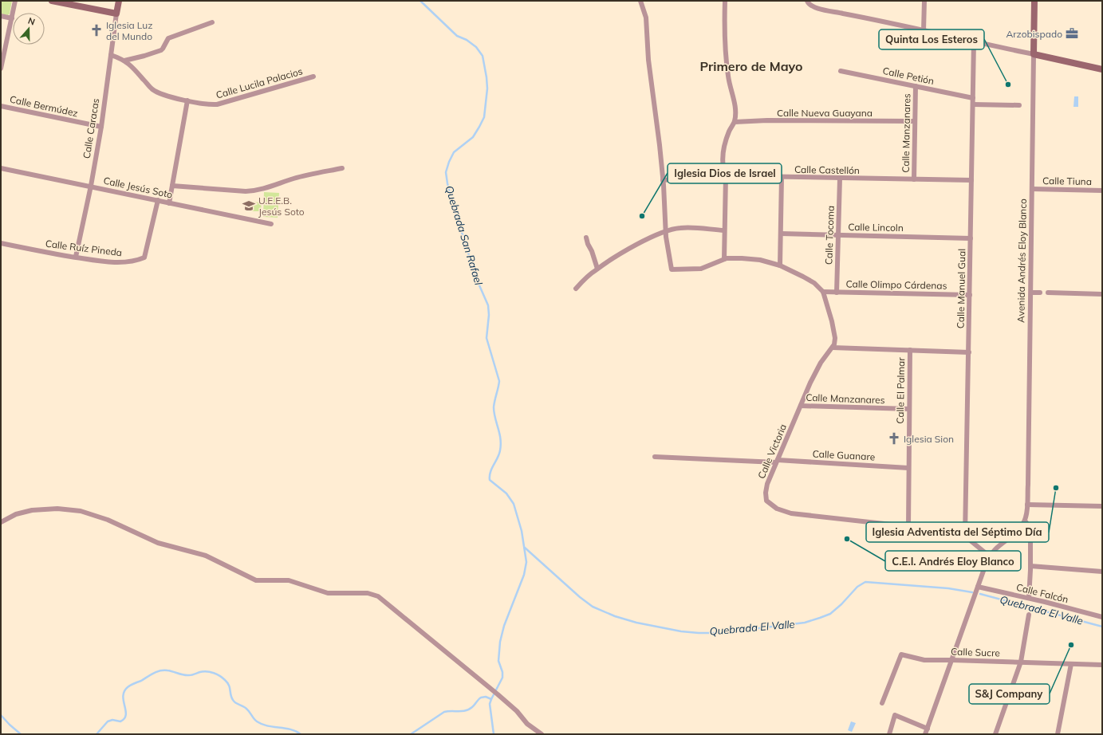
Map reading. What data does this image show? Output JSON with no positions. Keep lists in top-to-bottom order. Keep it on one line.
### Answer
{"streets":{"street":["Calle Petión","Calle Lucila Palacios","Calle Bermúdez","Calle Nueva Guayana","Calle Caracas","Calle Manzanares","Calle Castellón","Calle Tiuna","Calle Jesús Soto","Calle Lincoln","Calle Tocoma","Calle Ruíz Pineda","Avenida Andrés Eloy Blanco","Calle Olimpo Cárdenas","Calle Manuel Gual","Calle El Palmar","Calle Victoria","Calle Guanare","Calle Falcón","Calle Sucre"]},"crossings":[["Calle Petión","Calle Manzanares"],["Calle Petión","Calle Manuel Gual"],["Calle Lucila Palacios","Calle Caracas"],["Calle Bermúdez","Calle Caracas"],["Calle Nueva Guayana","Calle Manzanares"],["Calle Caracas","Calle Jesús Soto"],["Calle Caracas","Calle Ruíz Pineda"],["Calle Manzanares","Calle Castellón"],["Calle Manzanares","Calle El Palmar"],["Calle Manzanares","Calle Victoria"],["Calle Castellón","Calle Tocoma"],["Calle Castellón","Calle Manuel Gual"],["Calle Tiuna","Avenida Andrés Eloy Blanco"],["Calle Jesús Soto","Calle Ruíz Pineda"],["Calle Lincoln","Calle Tocoma"],["Calle Lincoln","Calle Manuel Gual"],["Calle Tocoma","Calle Olimpo Cárdenas"],["Calle Olimpo Cárdenas","Calle Manuel Gual"],["Calle Manuel Gual","Calle Victoria"],["Calle El Palmar","Calle Victoria"],["Calle El Palmar","Calle Guanare"],["Calle Victoria","Calle Guanare"]],"districts":["Primero de Mayo"],"water":["Quebrada San Rafael","Quebrada El Valle"],"places":{"church":["Iglesia Luz del Mundo","Iglesia Sion"],"office":["Arzobispado"],"other":["Quinta Los Esteros","Iglesia Dios de Israel","Iglesia Adventista del Séptimo Día","C.E.I. Andrés Eloy Blanco","S&J Company"],"school or university":["U.E.E.B. Jesús Soto"]},"north":"top"}
